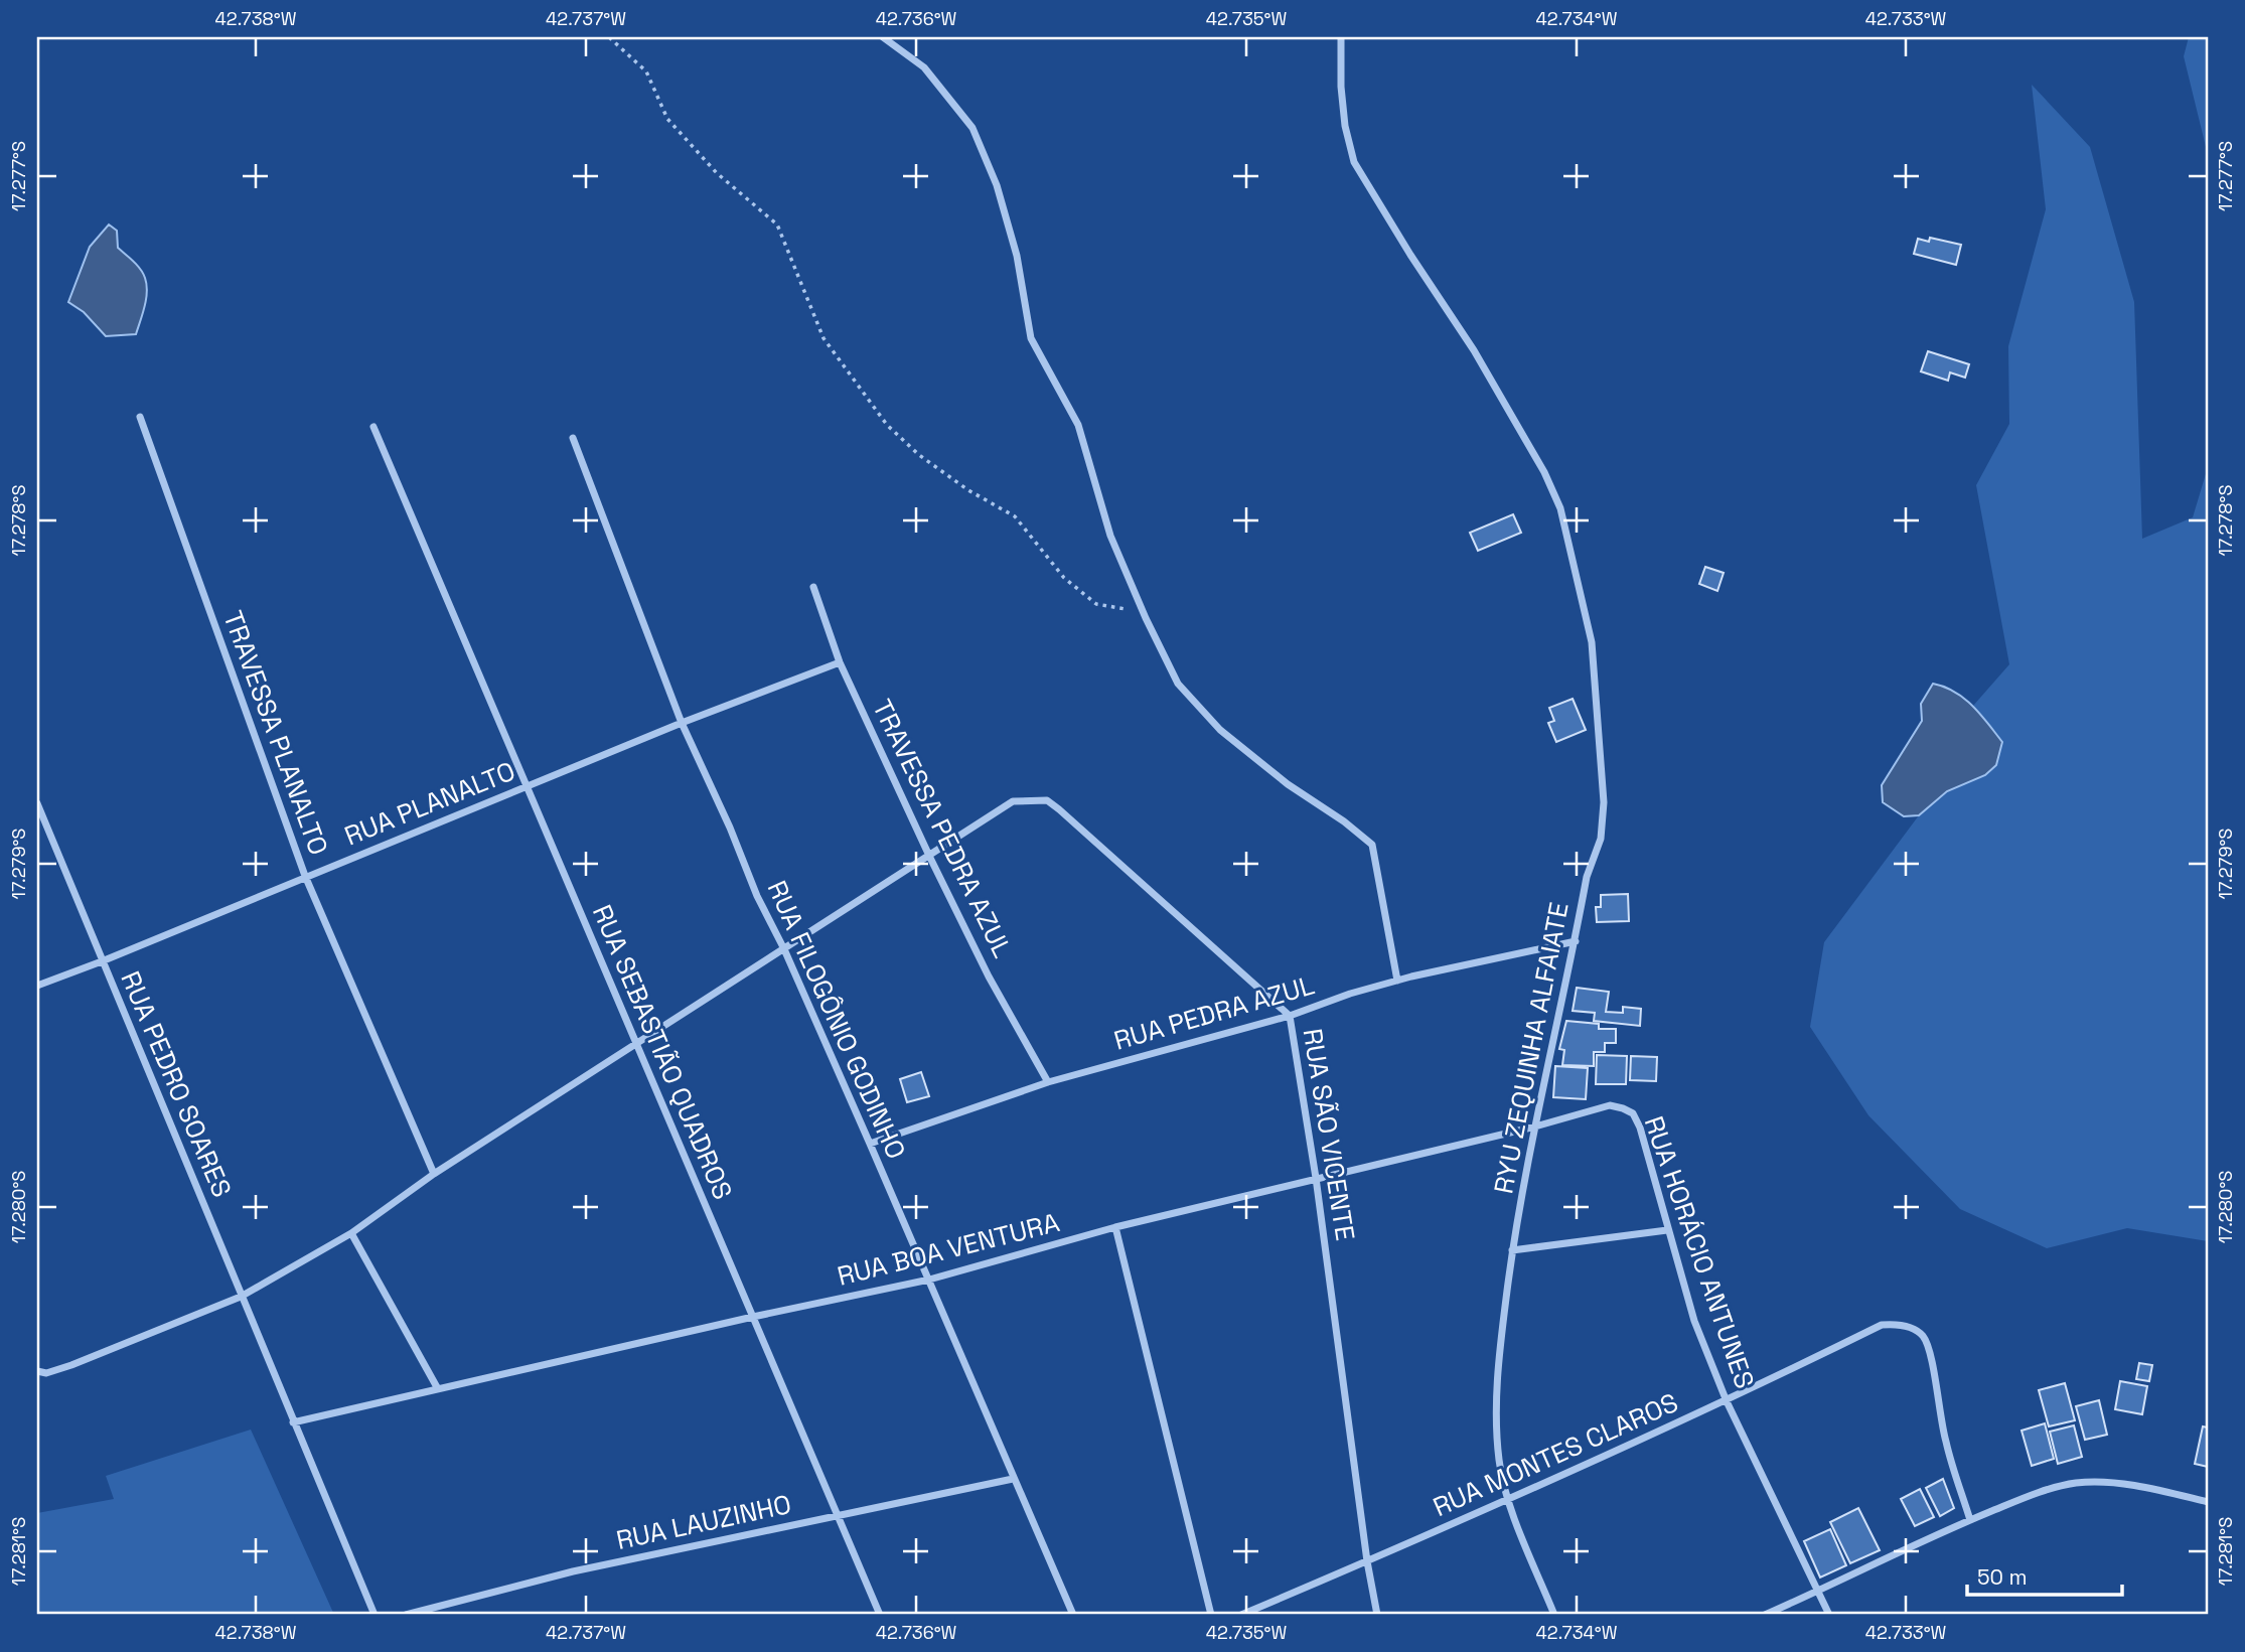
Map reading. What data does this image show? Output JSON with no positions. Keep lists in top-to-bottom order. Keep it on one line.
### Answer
{"streets":{"street":["TRAVESSA PLANALTO","RUA PLANALTO","TRAVESSA PEDRA AZUL","RUA PEDRA AZUL","RUA FILOGÔNIO GODINHO","RYU ZEQUINHA ALFAIATE","RUA SEBASTIÃO QUADROS","RUA PEDRO SOARES","RUA SÃO VICENTE","RUA BOA VENTURA","RUA HORÁCIO ANTUNES","RUA MONTES CLAROS","RUA LAUZINHO"]},"crossings":[["TRAVESSA PLANALTO","RUA PLANALTO"],["RUA PLANALTO","TRAVESSA PEDRA AZUL"],["RUA PLANALTO","RUA FILOGÔNIO GODINHO"],["RUA PLANALTO","RUA SEBASTIÃO QUADROS"],["RUA PLANALTO","RUA PEDRO SOARES"],["TRAVESSA PEDRA AZUL","RUA PEDRA AZUL"],["TRAVESSA PEDRA AZUL","RUA SÃO VICENTE"],["RUA PEDRA AZUL","RUA FILOGÔNIO GODINHO"],["RUA PEDRA AZUL","RYU ZEQUINHA ALFAIATE"],["RUA PEDRA AZUL","RUA SÃO VICENTE"],["RUA FILOGÔNIO GODINHO","RUA BOA VENTURA"],["RUA FILOGÔNIO GODINHO","RUA LAUZINHO"],["RYU ZEQUINHA ALFAIATE","RUA BOA VENTURA"],["RYU ZEQUINHA ALFAIATE","RUA MONTES CLAROS"],["RUA SEBASTIÃO QUADROS","RUA BOA VENTURA"],["RUA SEBASTIÃO QUADROS","RUA LAUZINHO"],["RUA PEDRO SOARES","RUA BOA VENTURA"],["RUA SÃO VICENTE","RUA BOA VENTURA"],["RUA SÃO VICENTE","RUA MONTES CLAROS"],["RUA BOA VENTURA","RUA HORÁCIO ANTUNES"],["RUA HORÁCIO ANTUNES","RUA MONTES CLAROS"]],"scale_bar":"50 m","coordinates":["42.738°W","42.737°W","42.736°W","42.735°W","42.734°W","42.733°W","17.277°S","17.278°S","17.279°S","17.280°S","17.281°S"]}
